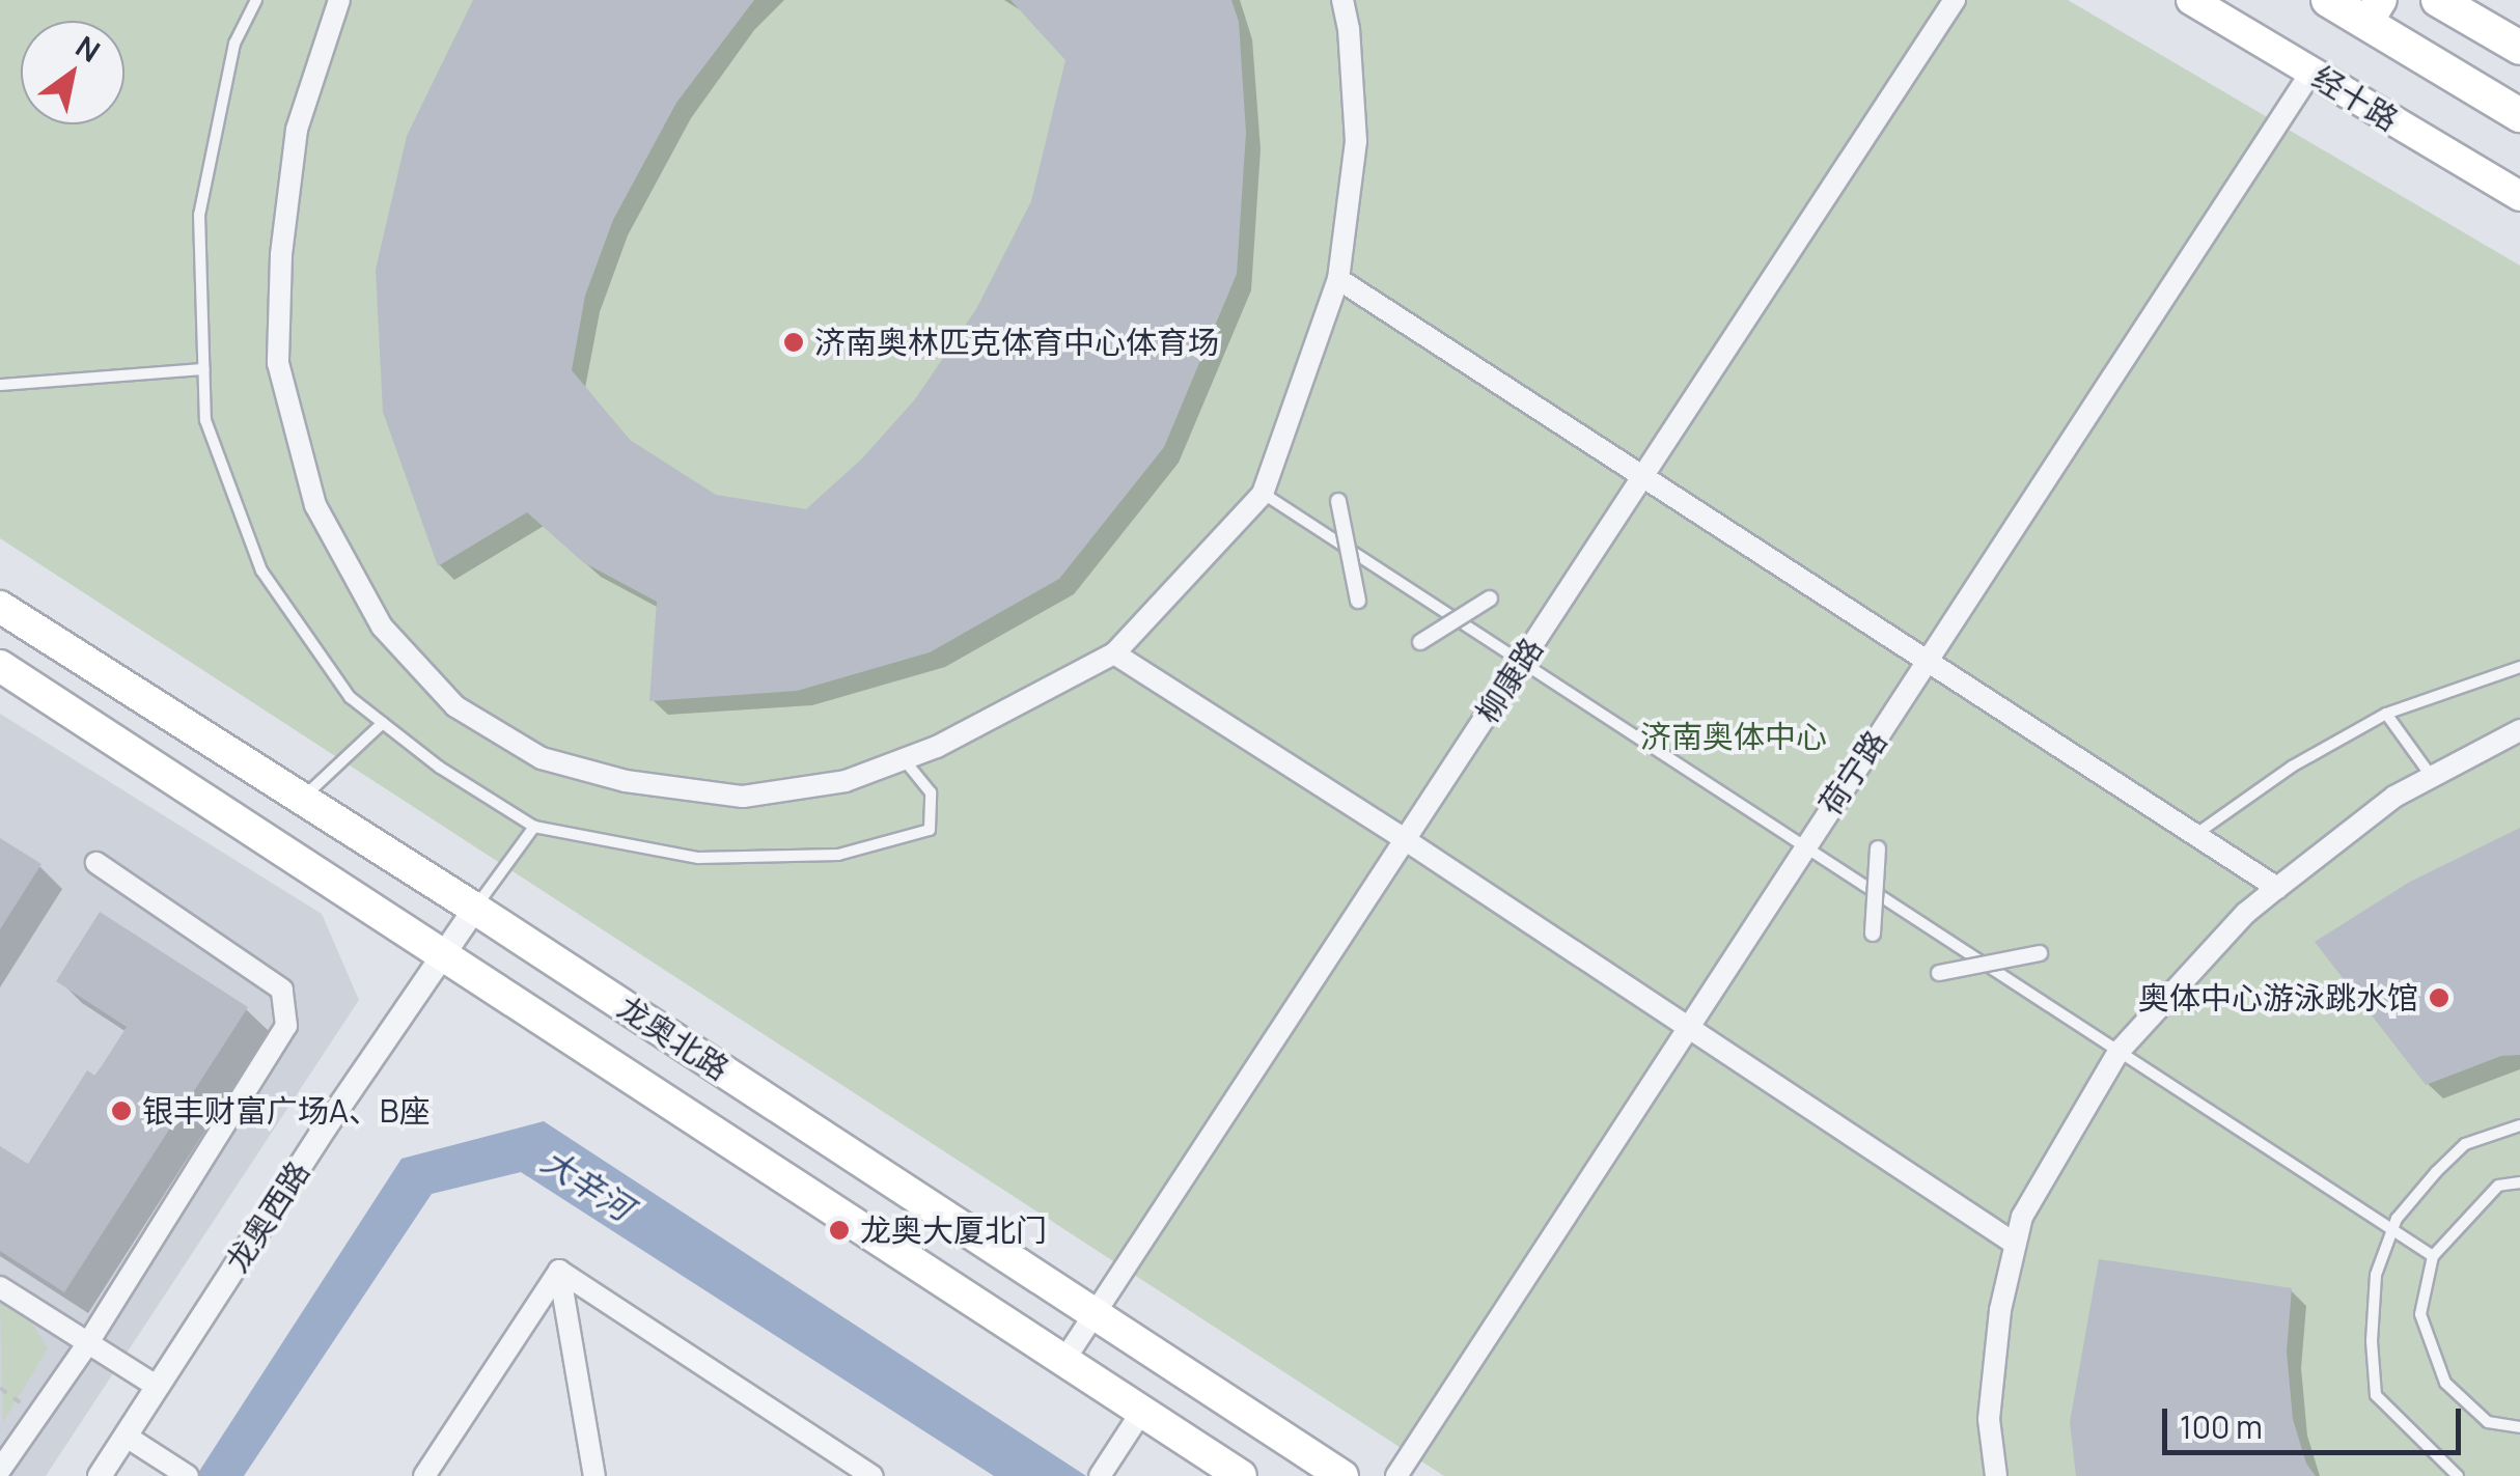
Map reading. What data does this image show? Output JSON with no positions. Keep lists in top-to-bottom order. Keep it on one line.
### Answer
{"streets":{"main road":["经十路","龙奥北路"],"street":["柳康路","荷宁路","龙奥西路"]},"crossings":[["经十路","荷宁路"],["柳康路","龙奥北路"],["龙奥北路","龙奥西路"]],"water":["大辛河"],"parks":["济南奥体中心"],"places":["济南奥林匹克体育中心体育场","奥体中心游泳跳水馆","银丰财富广场A、B座","龙奥大厦北门"],"scale_bar":"100 m","north":"top right"}
